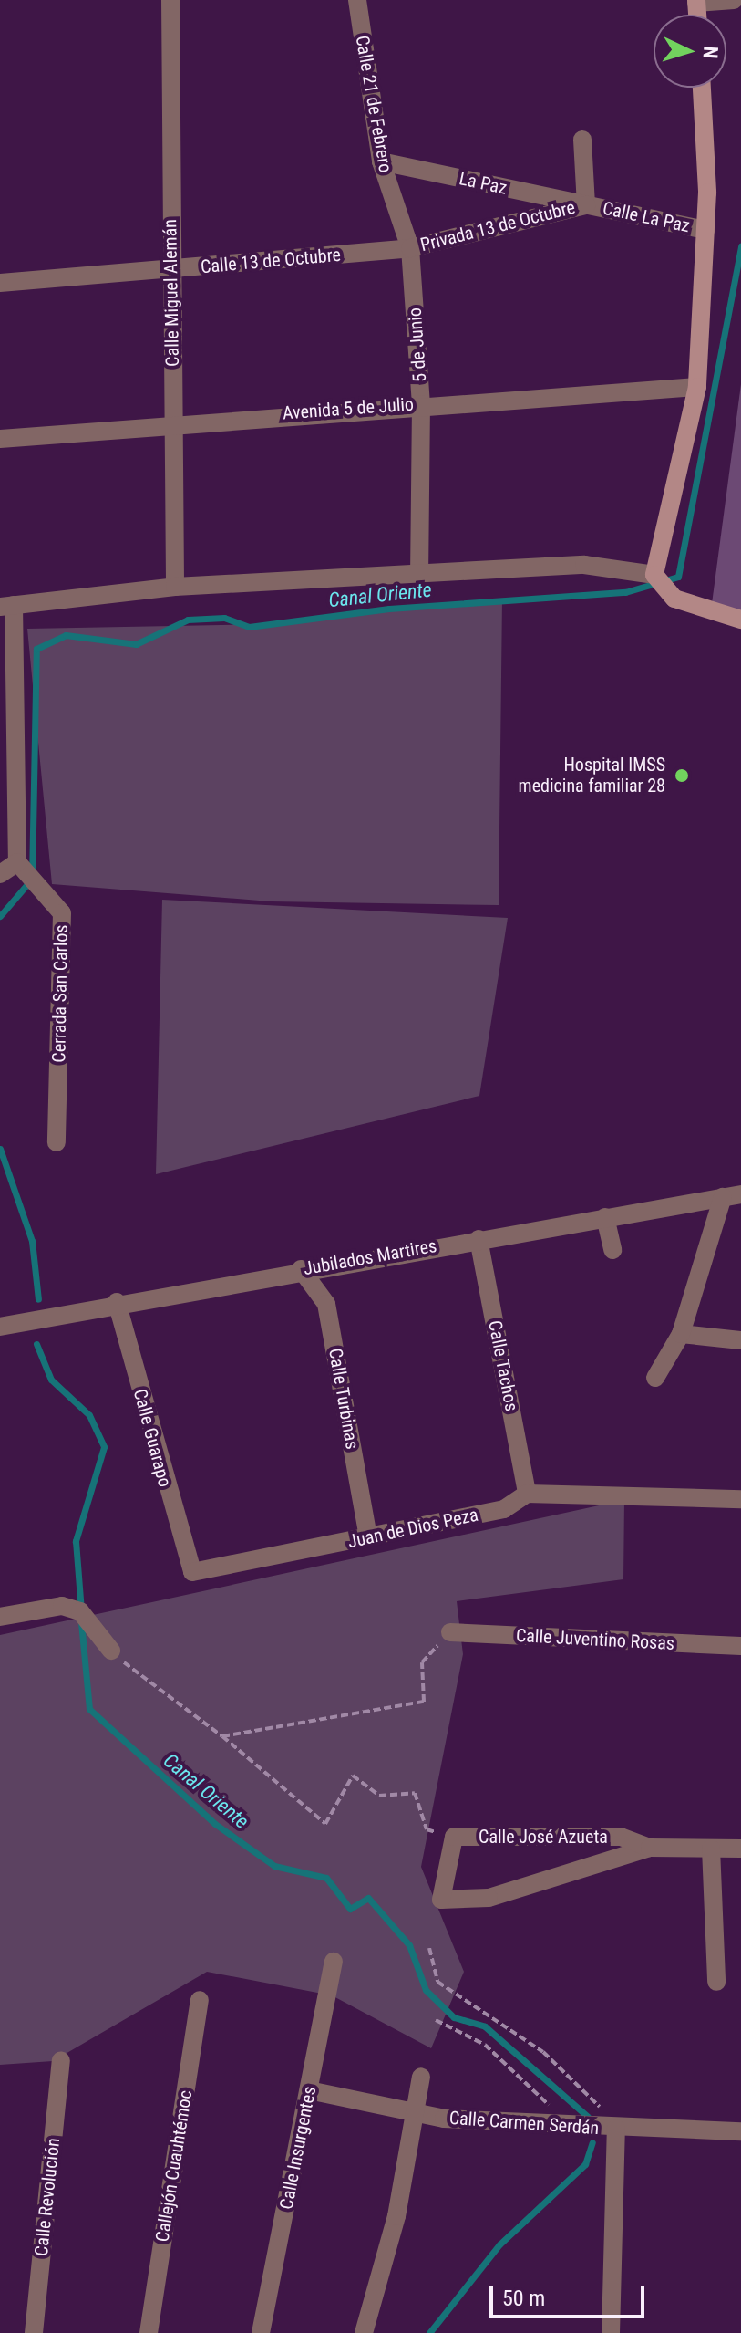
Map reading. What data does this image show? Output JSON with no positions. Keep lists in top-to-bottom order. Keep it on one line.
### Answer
{"streets":{"street":["Calle 21 de Febrero","La Paz","Calle La Paz","Privada 13 de Octubre","Calle 13 de Octubre","Calle Miguel Alemán","5 de Junio","Avenida 5 de Julio","Cerrada San Carlos","Jubilados Martires","Calle Tachos","Calle Turbinas","Calle Guarapo","Juan de Dios Peza","Calle Juventino Rosas","Calle José Azueta","Calle Carmen Serdán","Calle Insurgentes","Callejón Cuauhtémoc","Calle Revolución"]},"crossings":[["Calle 21 de Febrero","La Paz"],["Calle 21 de Febrero","Privada 13 de Octubre"],["Calle 21 de Febrero","Calle 13 de Octubre"],["Calle 21 de Febrero","5 de Junio"],["La Paz","Calle La Paz"],["La Paz","Privada 13 de Octubre"],["Calle La Paz","Privada 13 de Octubre"],["Privada 13 de Octubre","Calle 13 de Octubre"],["Privada 13 de Octubre","5 de Junio"],["Calle 13 de Octubre","Calle Miguel Alemán"],["Calle 13 de Octubre","5 de Junio"],["Calle Miguel Alemán","Avenida 5 de Julio"],["5 de Junio","Avenida 5 de Julio"],["Jubilados Martires","Calle Tachos"],["Jubilados Martires","Calle Turbinas"],["Jubilados Martires","Calle Guarapo"],["Calle Tachos","Juan de Dios Peza"],["Calle Turbinas","Juan de Dios Peza"],["Calle Guarapo","Juan de Dios Peza"],["Calle Carmen Serdán","Calle Insurgentes"]],"water":["Canal Oriente"],"places":["Hospital IMSS medicina familiar 28"],"scale_bar":"50 m","north":"right"}
